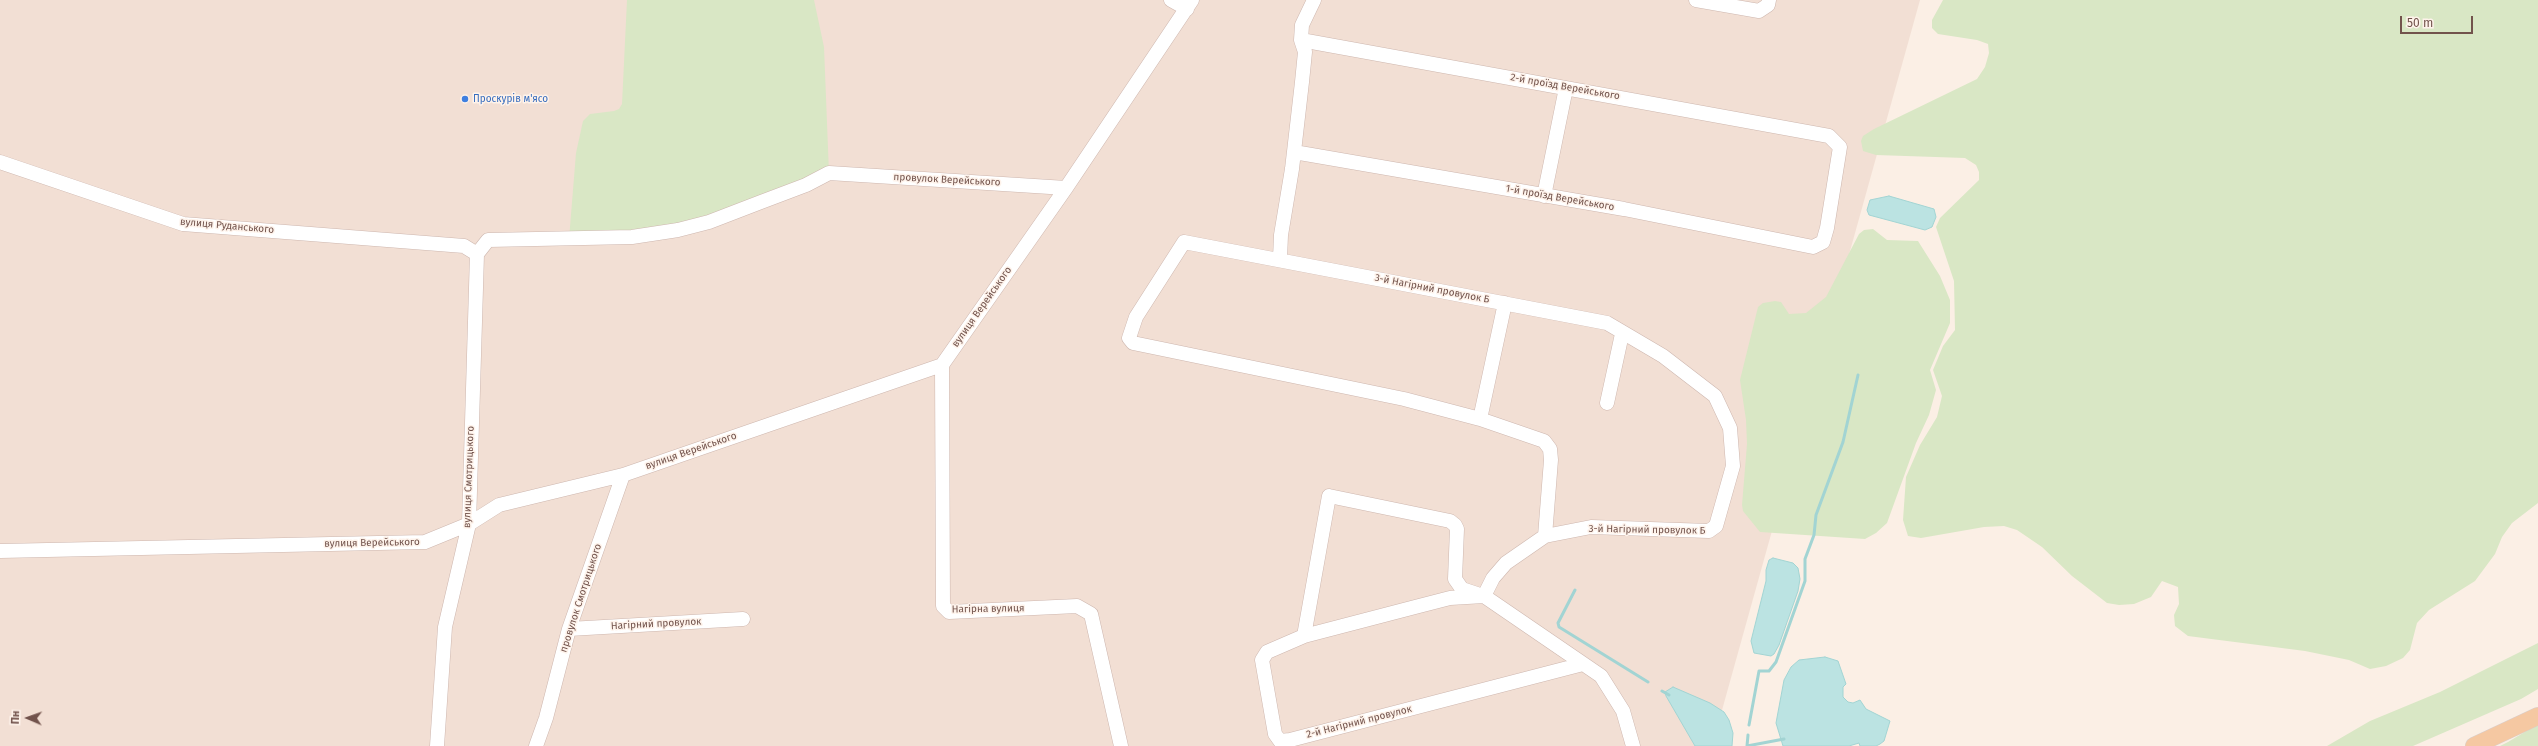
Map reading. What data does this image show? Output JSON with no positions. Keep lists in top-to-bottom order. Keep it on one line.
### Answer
{"streets":{"street":["2-й проїзд Верейського","провулок Верейського","1-й проїзд Верейського","вулиця Руданського","3-й Нагірний провулок Б","вулиця Верейського","вулиця Смотрицького","провулок Смотрицького","Нагірна вулиця","Нагірний провулок","2-й Нагірний провулок"]},"crossings":[["2-й проїзд Верейського","1-й проїзд Верейського"],["провулок Верейського","вулиця Руданського"],["провулок Верейського","вулиця Верейського"],["провулок Верейського","вулиця Смотрицького"],["вулиця Руданського","вулиця Смотрицького"],["вулиця Верейського","вулиця Смотрицького"],["вулиця Верейського","провулок Смотрицького"],["вулиця Верейського","Нагірна вулиця"],["провулок Смотрицького","Нагірний провулок"]],"places":["Проскурів м'ясо"],"scale_bar":"50 m","north":"left"}
